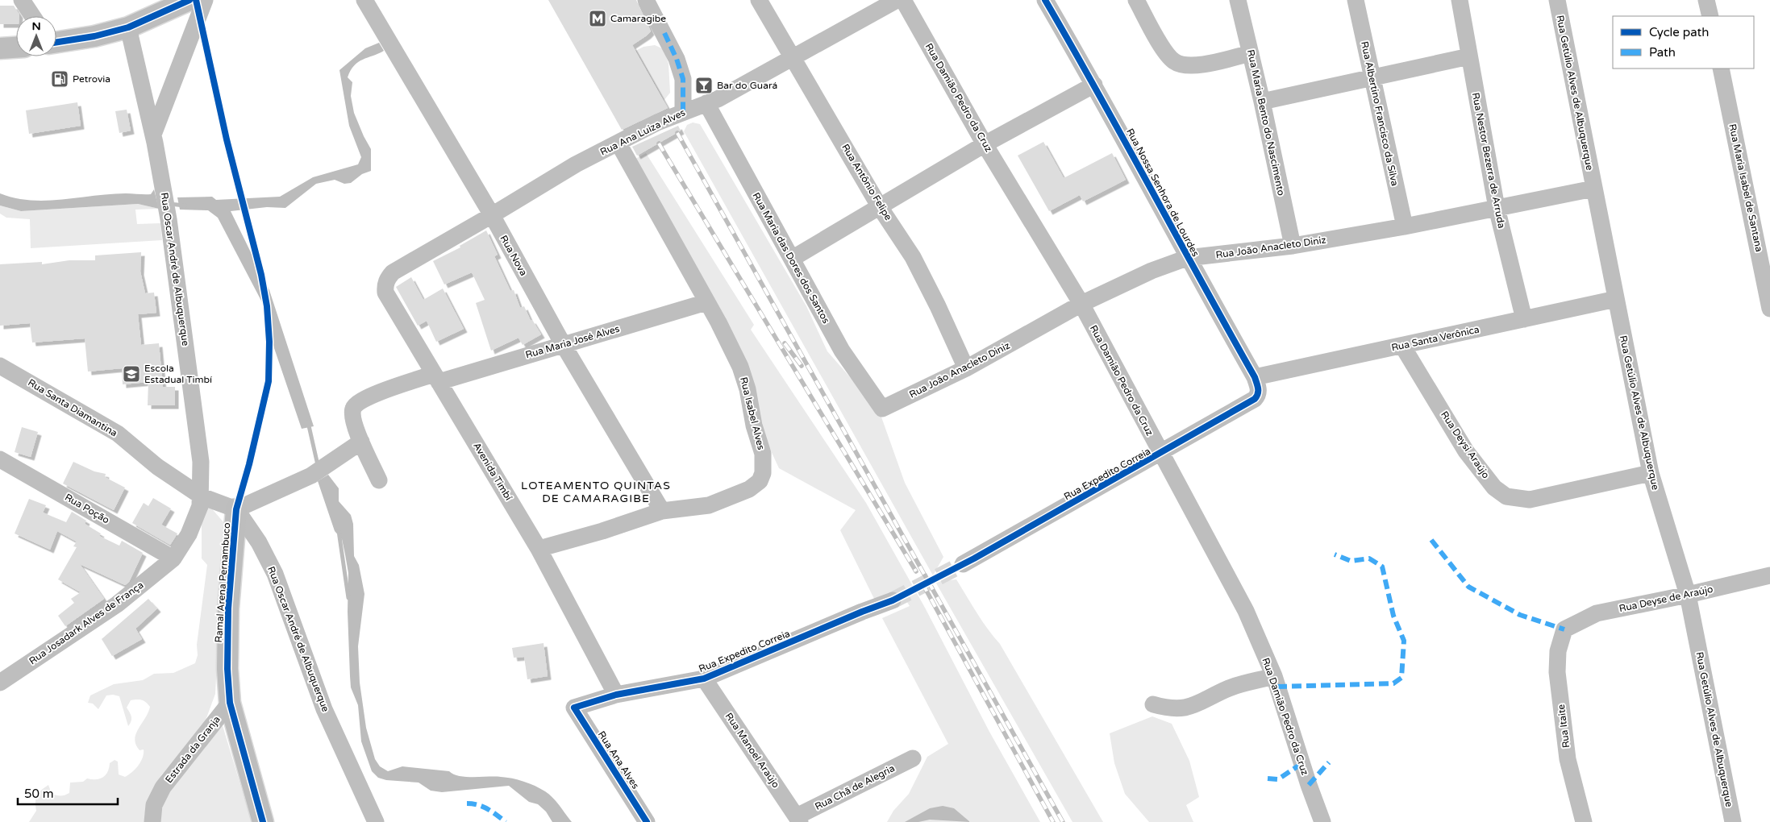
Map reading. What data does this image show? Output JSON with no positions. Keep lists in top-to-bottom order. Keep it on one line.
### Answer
{"streets":{"main road":["Ramal Arena Pernambuco"],"street":["Rua Getúlio Alves de Albuquerque","Rua Damião Pedro da Cruz","Rua Albertino Francisco da Silva","Rua Maria Bento do Nascimento","Rua Ana Luiza Alves","Rua Nestor Bezerra de Arruda","Rua Antônio Felipe","Rua Maria Isabel de Santana","Rua Nossa Senhora de Lourdes","Rua João Anacleto Diniz","Rua Nova","Rua Maria das Dores dos Santos","Rua Oscar André de Albuquerque","Rua Santa Verônica","Rua Maria José Alves","Rua Santa Diamantina","Rua Isabel Alves","Rua Deysi Araújo","Avenida Timbí","Rua Expedito Correia","Rua Poção","Rua Deyse de Araújo","Rua Josadark Alves de França","Rua Itaite","Estrada da Granja","Rua Manoel Araújo","Rua Ana Alves","Rua Chã de Alegria"]},"crossings":[["Rua Getúlio Alves de Albuquerque","Rua João Anacleto Diniz"],["Rua Getúlio Alves de Albuquerque","Rua Santa Verônica"],["Rua Getúlio Alves de Albuquerque","Rua Deysi Araújo"],["Rua Getúlio Alves de Albuquerque","Rua Deyse de Araújo"],["Rua Damião Pedro da Cruz","Rua João Anacleto Diniz"],["Rua Damião Pedro da Cruz","Rua Expedito Correia"],["Rua Albertino Francisco da Silva","Rua João Anacleto Diniz"],["Rua Maria Bento do Nascimento","Rua João Anacleto Diniz"],["Rua Ana Luiza Alves","Rua Antônio Felipe"],["Rua Ana Luiza Alves","Rua Nova"],["Rua Ana Luiza Alves","Rua Maria das Dores dos Santos"],["Rua Ana Luiza Alves","Rua Isabel Alves"],["Rua Ana Luiza Alves","Avenida Timbí"],["Rua Nestor Bezerra de Arruda","Rua João Anacleto Diniz"],["Rua Nestor Bezerra de Arruda","Rua Santa Verônica"],["Rua Antônio Felipe","Rua João Anacleto Diniz"],["Rua Nossa Senhora de Lourdes","Rua João Anacleto Diniz"],["Rua Nossa Senhora de Lourdes","Rua Santa Verônica"],["Rua Nossa Senhora de Lourdes","Rua Expedito Correia"],["Rua João Anacleto Diniz","Rua Maria das Dores dos Santos"],["Rua Nova","Rua Maria José Alves"],["Rua Nova","Rua Isabel Alves"],["Rua Oscar André de Albuquerque","Rua Santa Diamantina"],["Rua Oscar André de Albuquerque","Ramal Arena Pernambuco"],["Rua Oscar André de Albuquerque","Rua Josadark Alves de França"],["Rua Santa Verônica","Rua Deysi Araújo"],["Rua Maria José Alves","Rua Isabel Alves"],["Rua Maria José Alves","Avenida Timbí"],["Rua Santa Diamantina","Rua Josadark Alves de França"],["Rua Isabel Alves","Avenida Timbí"],["Avenida Timbí","Rua Expedito Correia"],["Rua Expedito Correia","Rua Manoel Araújo"],["Rua Expedito Correia","Rua Ana Alves"],["Rua Poção","Rua Josadark Alves de França"],["Ramal Arena Pernambuco","Estrada da Granja"],["Rua Deyse de Araújo","Rua Itaite"],["Rua Manoel Araújo","Rua Chã de Alegria"]],"districts":["LOTEAMENTO QUINTAS DE CAMARAGIBE"],"places":{"metro station":["Camaragibe"],"fuel station":["Petrovia"],"bar":["Bar do Guará"],"school or university":["Escola Estadual Timbí"]},"legend":["Cycle path","Path"],"scale_bar":"50 m","north":"top"}
